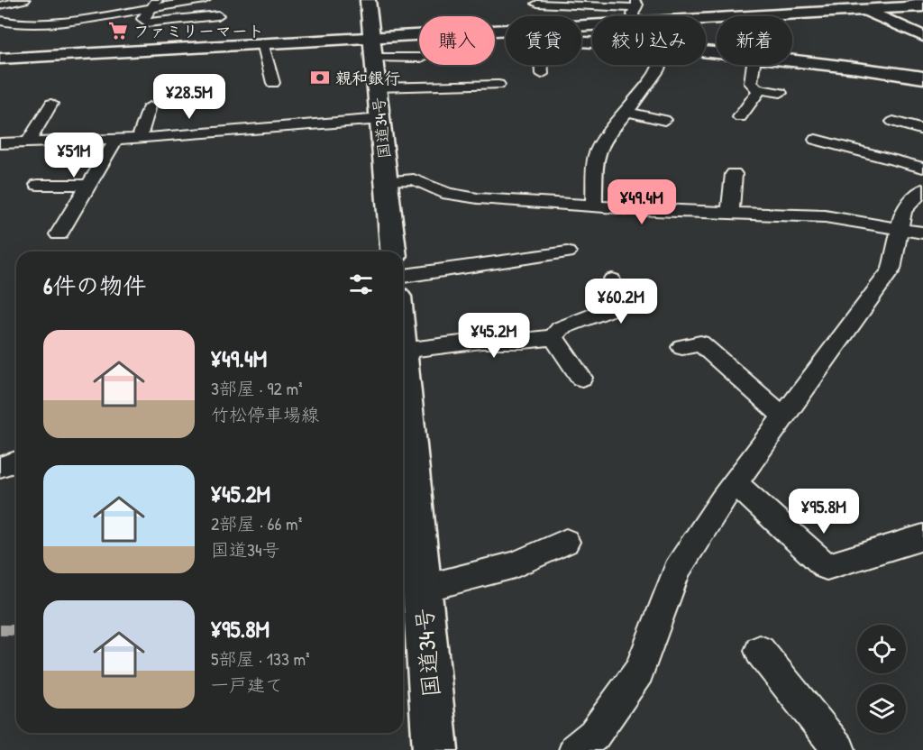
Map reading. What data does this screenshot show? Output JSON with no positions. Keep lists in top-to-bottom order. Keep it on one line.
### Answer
{"streets":{"main road":["国道34号"]},"places":{"supermarket":["ファミリーマート"],"bank":["親和銀行"]},"page":{"chip":["購入","賃貸","絞り込み","新着"],"price":["¥28.5M","¥51M","¥49.4M","¥60.2M","¥45.2M","¥95.8M"],"heading":"6件の物件","list":[{"name":"¥49.4M","note":"3部屋 · 92 m² · 竹松停車場線"},{"name":"¥45.2M","note":"2部屋 · 66 m² · 国道34号"},{"name":"¥95.8M","note":"5部屋 · 133 m² · 一戸建て"}]}}
